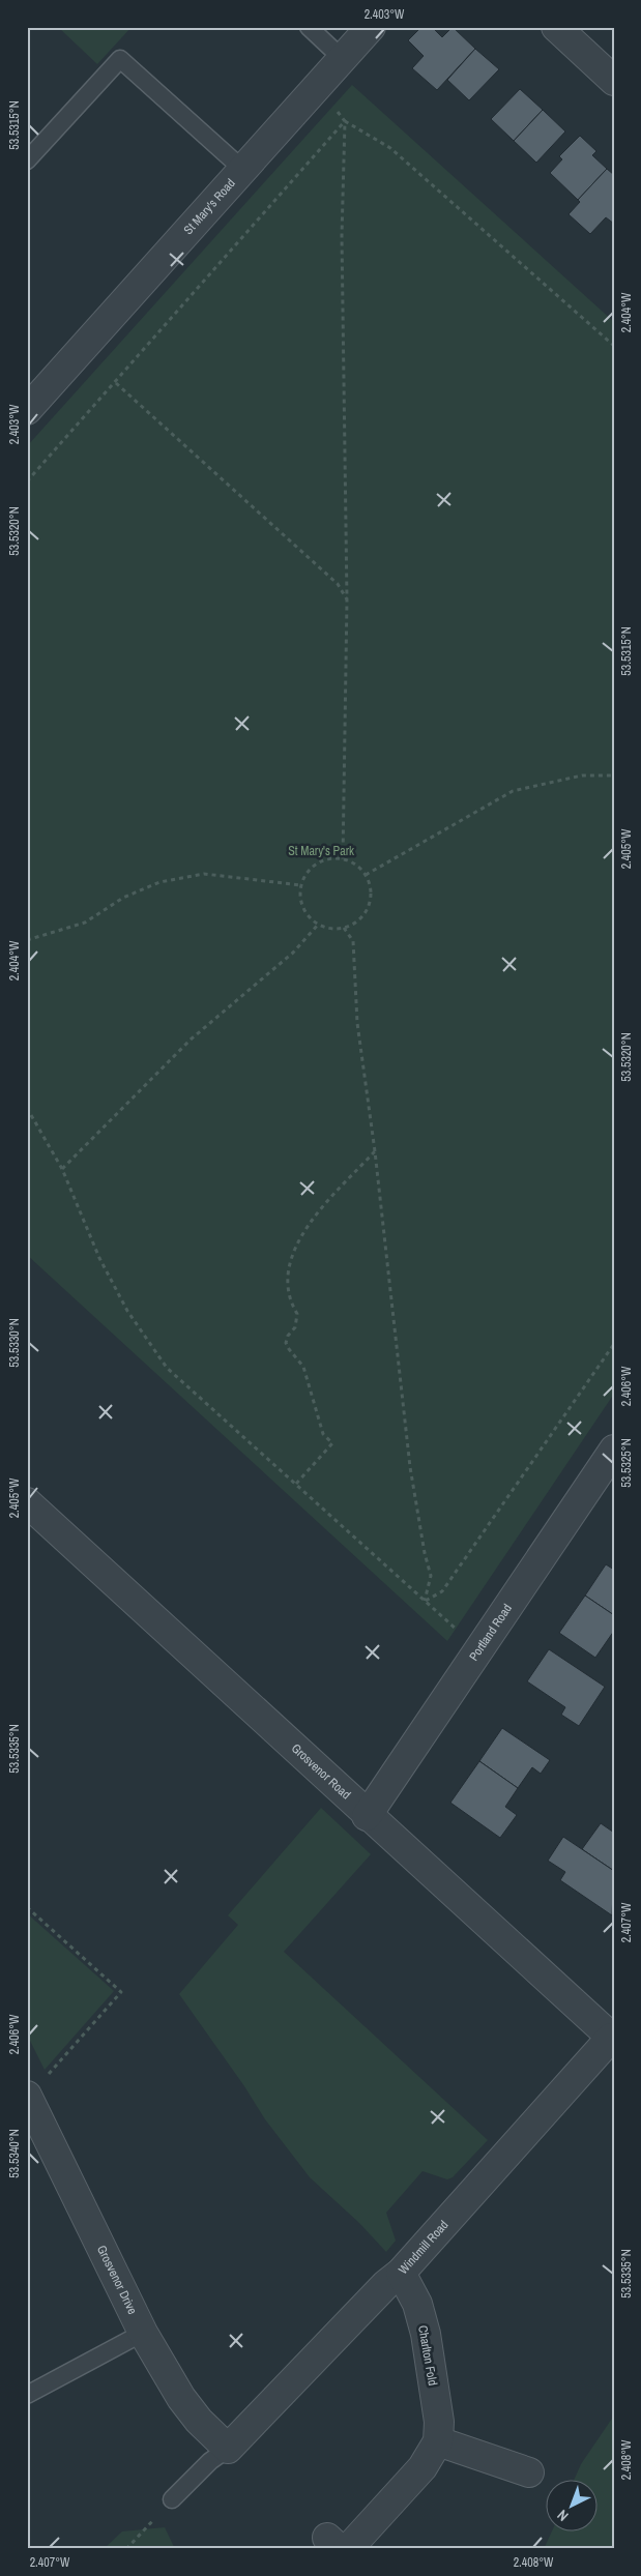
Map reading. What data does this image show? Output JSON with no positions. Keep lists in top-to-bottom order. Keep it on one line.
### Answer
{"streets":{"street":["St Mary's Road","Portland Road","Grosvenor Road","Windmill Road","Grosvenor Drive","Charlton Fold"]},"crossings":[["Portland Road","Grosvenor Road"],["Grosvenor Road","Windmill Road"],["Windmill Road","Grosvenor Drive"],["Windmill Road","Charlton Fold"]],"parks":["St Mary's Park"],"north":"bottom left","coordinates":["2.403°W","53.5315°N","2.404°W","53.5320°N","2.405°W","53.5330°N","2.406°W","53.5325°N","53.5335°N","2.407°W","53.5340°N","2.408°W"]}
